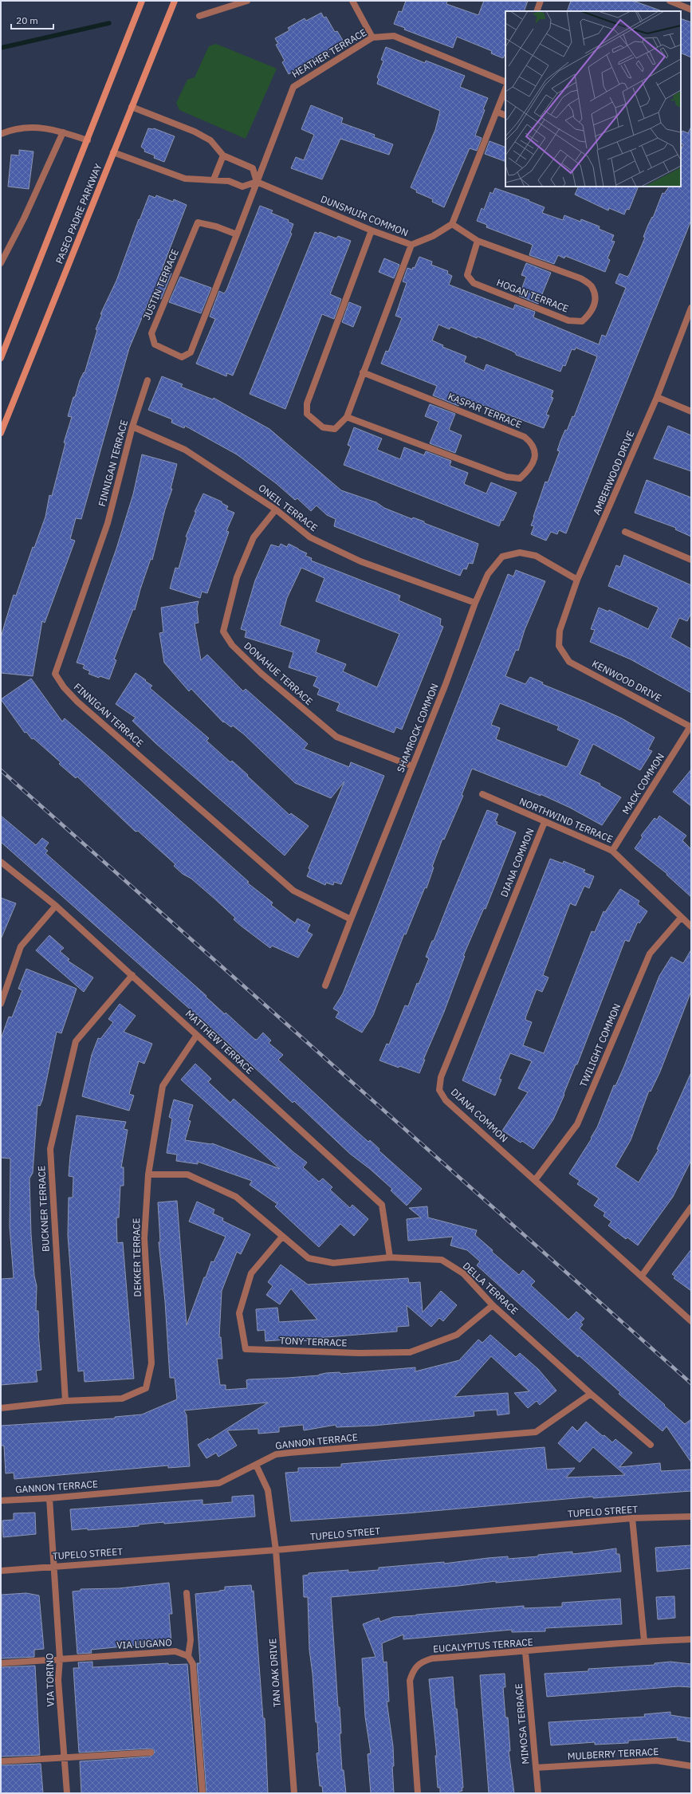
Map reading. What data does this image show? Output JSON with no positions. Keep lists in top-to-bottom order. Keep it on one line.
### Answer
{"streets":{"main road":["PASEO PADRE PARKWAY"],"street":["HEATHER TERRACE","DUNSMUIR COMMON","JUSTIN TERRACE","HOGAN TERRACE","KASPAR TERRACE","FINNIGAN TERRACE","AMBERWOOD DRIVE","ONEIL TERRACE","DONAHUE TERRACE","KENWOOD DRIVE","SHAMROCK COMMON","MACK COMMON","NORTHWIND TERRACE","DIANA COMMON","MATTHEW TERRACE","TWILIGHT COMMON","BUCKNER TERRACE","DEKKER TERRACE","DELLA TERRACE","TONY TERRACE","GANNON TERRACE","TUPELO STREET","VIA LUGANO","EUCALYPTUS TERRACE","TAN OAK DRIVE","VIA TORINO","MIMOSA TERRACE","MULBERRY TERRACE"]},"crossings":[["HEATHER TERRACE","DUNSMUIR COMMON"],["HEATHER TERRACE","JUSTIN TERRACE"],["DUNSMUIR COMMON","JUSTIN TERRACE"],["DUNSMUIR COMMON","HOGAN TERRACE"],["FINNIGAN TERRACE","ONEIL TERRACE"],["FINNIGAN TERRACE","SHAMROCK COMMON"],["AMBERWOOD DRIVE","KENWOOD DRIVE"],["AMBERWOOD DRIVE","SHAMROCK COMMON"],["ONEIL TERRACE","DONAHUE TERRACE"],["ONEIL TERRACE","SHAMROCK COMMON"],["DONAHUE TERRACE","SHAMROCK COMMON"],["KENWOOD DRIVE","MACK COMMON"],["MACK COMMON","NORTHWIND TERRACE"],["NORTHWIND TERRACE","DIANA COMMON"],["NORTHWIND TERRACE","TWILIGHT COMMON"],["DIANA COMMON","TWILIGHT COMMON"],["MATTHEW TERRACE","BUCKNER TERRACE"],["MATTHEW TERRACE","DEKKER TERRACE"],["MATTHEW TERRACE","DELLA TERRACE"],["BUCKNER TERRACE","DEKKER TERRACE"],["DEKKER TERRACE","DELLA TERRACE"],["DELLA TERRACE","TONY TERRACE"],["DELLA TERRACE","GANNON TERRACE"],["GANNON TERRACE","TAN OAK DRIVE"],["GANNON TERRACE","VIA TORINO"],["TUPELO STREET","TAN OAK DRIVE"],["TUPELO STREET","VIA TORINO"],["VIA LUGANO","VIA TORINO"],["EUCALYPTUS TERRACE","MIMOSA TERRACE"],["MIMOSA TERRACE","MULBERRY TERRACE"]],"scale_bar":"20 m"}
